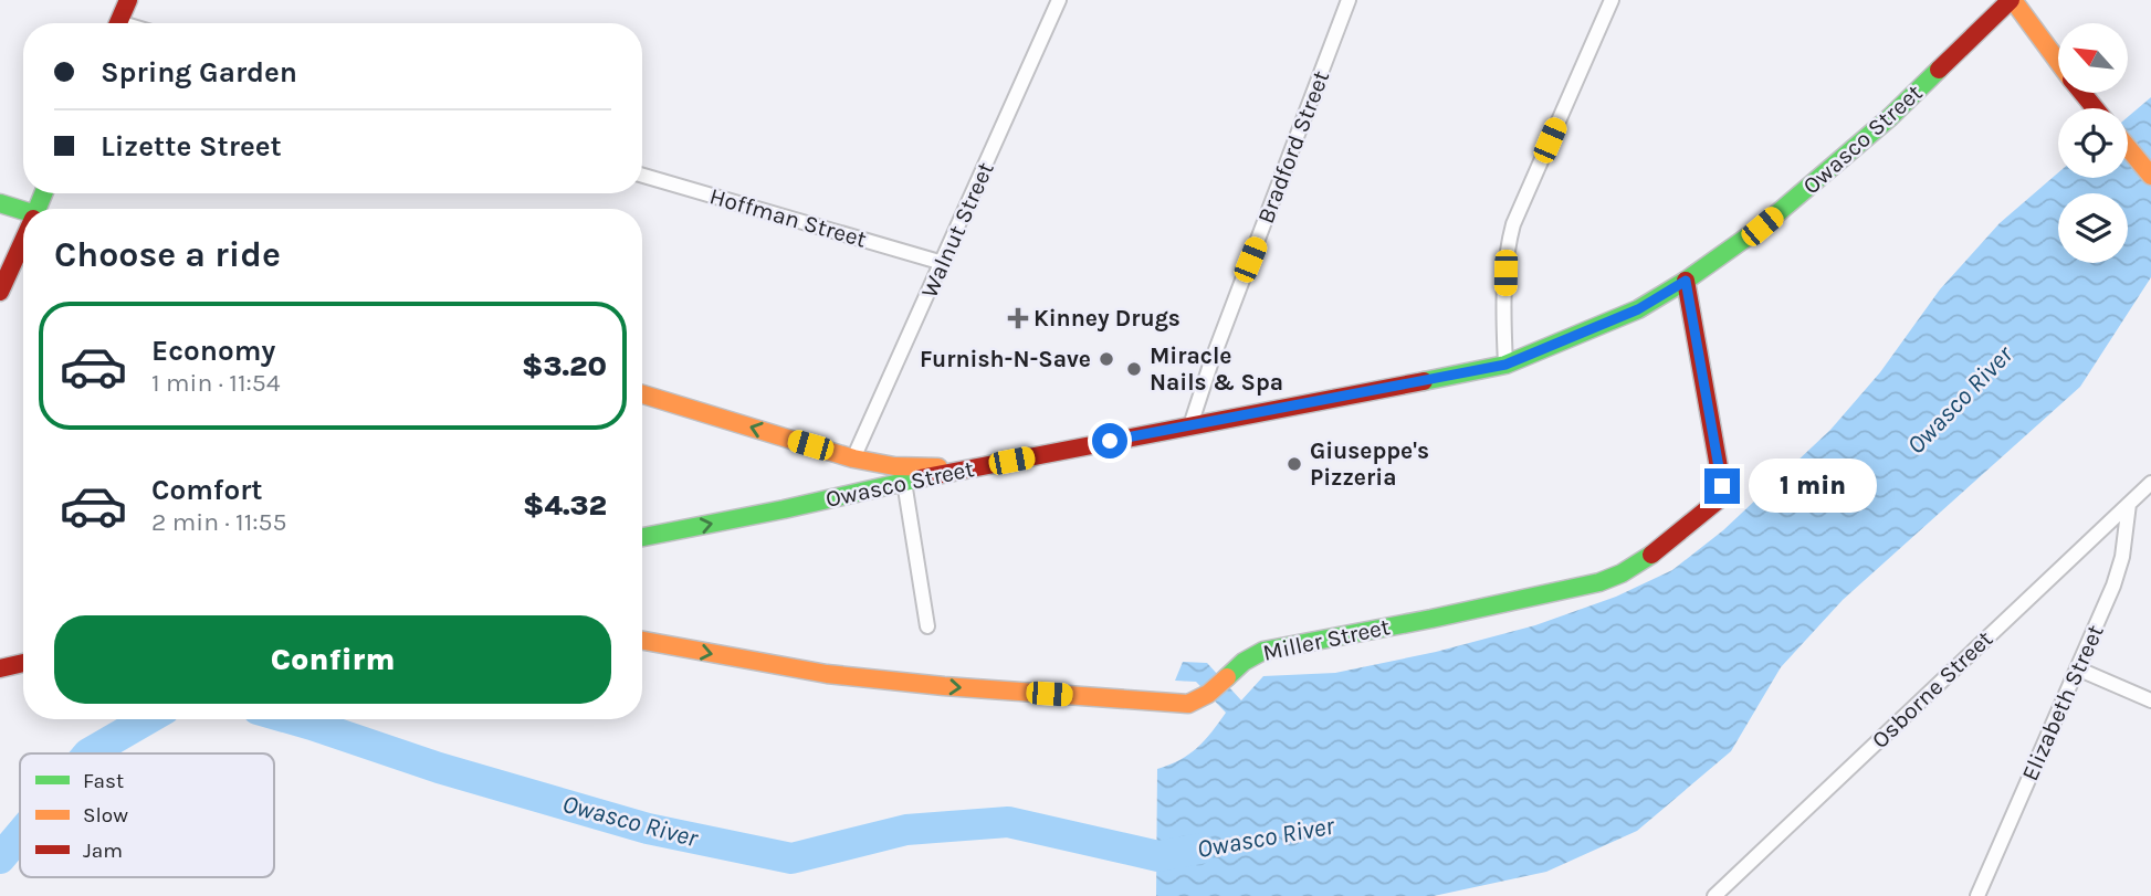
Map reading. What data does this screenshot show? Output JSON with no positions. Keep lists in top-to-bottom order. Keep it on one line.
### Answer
{"streets":{"main road":["Owasco Street","Miller Street"],"street":["Bradford Street","Hoffman Street","Walnut Street","Osborne Street","Elizabeth Street"]},"crossings":[["Owasco Street","Bradford Street"],["Owasco Street","Miller Street"],["Hoffman Street","Walnut Street"],["Osborne Street","Elizabeth Street"]],"one_way":["Miller Street"],"water":["Owasco River"],"places":{"health":["Kinney Drugs"],"other":["Furnish-N-Save","Miracle Nails & Spa","Giuseppe's Pizzeria"]},"legend":["Fast","Slow","Jam"],"north":"top left","page":{"banner":["Spring Garden","Lizette Street"],"heading":"Choose a ride","list":[{"name":"Economy","note":"1 min · 11:54","value":"$3.20"},{"name":"Comfort","note":"2 min · 11:55","value":"$4.32"}],"bubble":"1 min","buttons":"Confirm"}}
